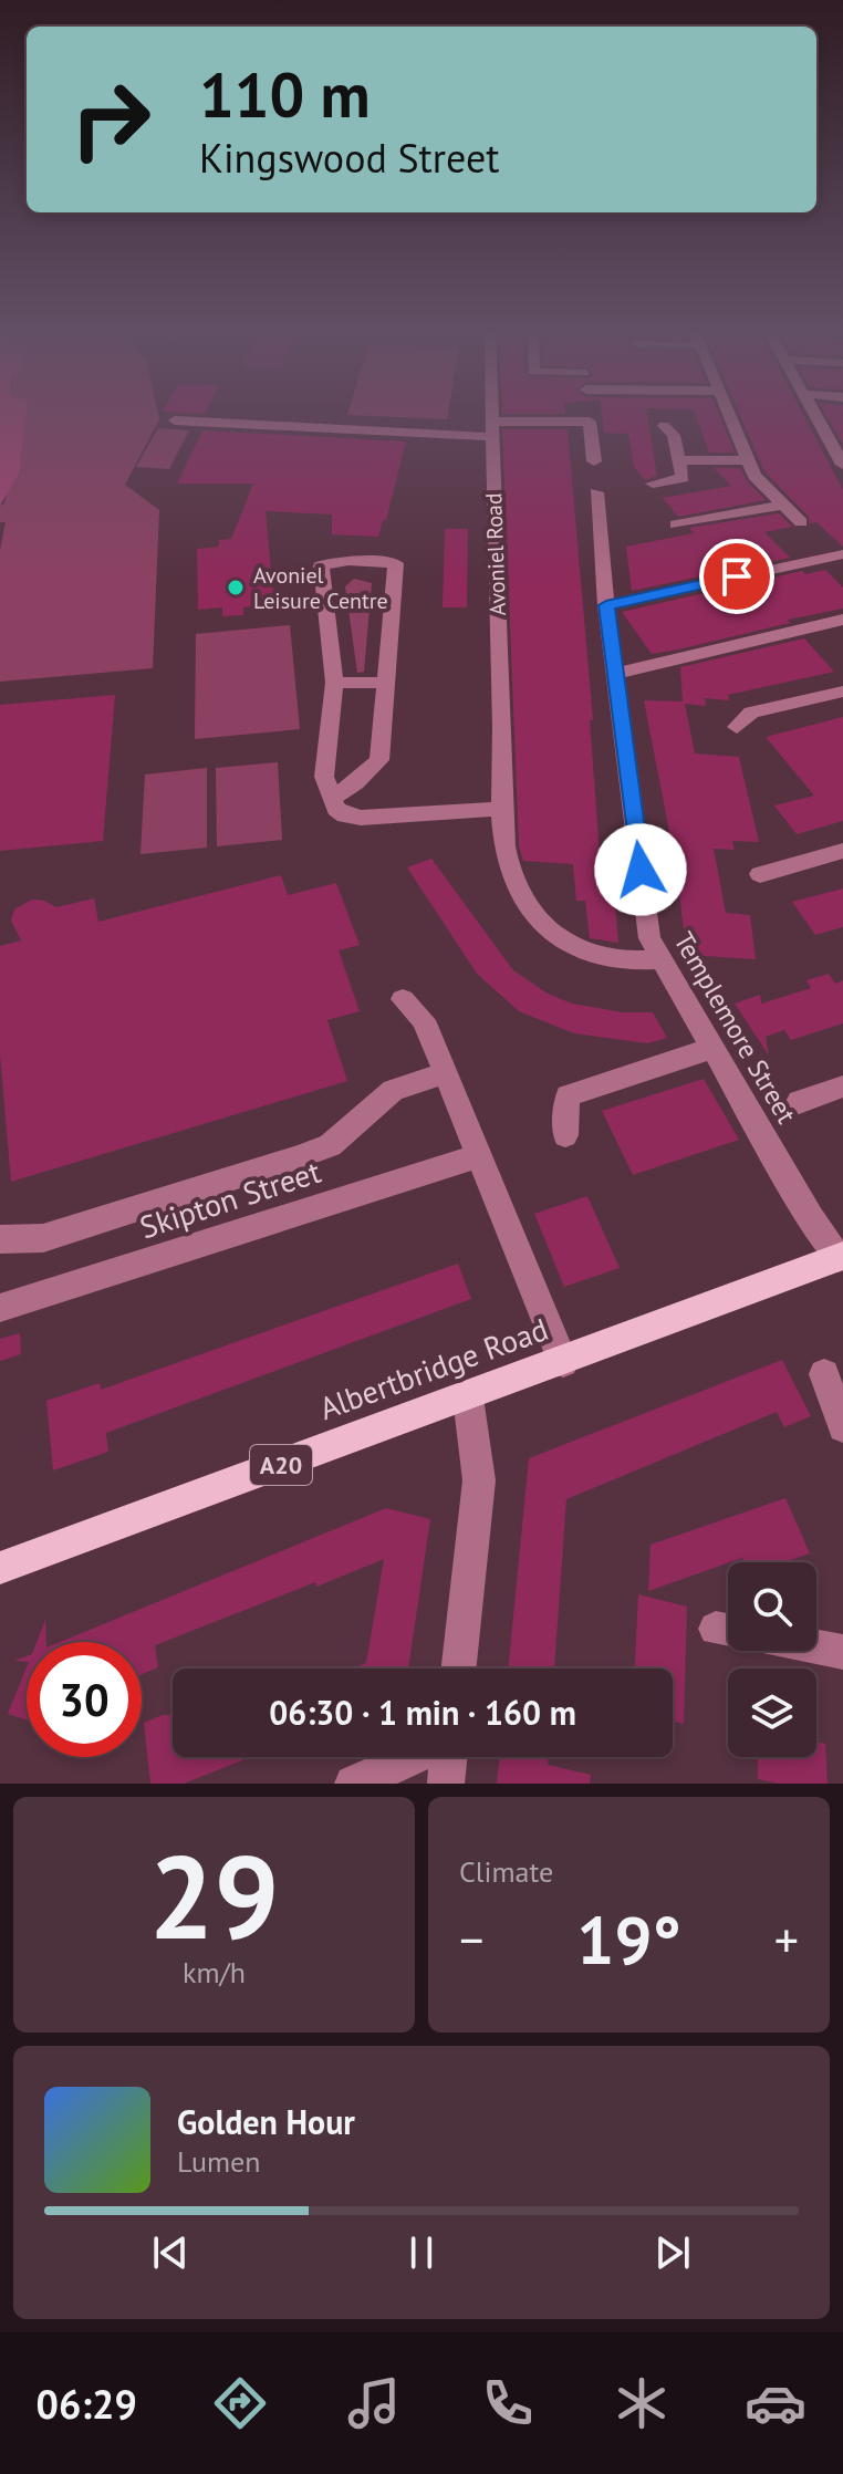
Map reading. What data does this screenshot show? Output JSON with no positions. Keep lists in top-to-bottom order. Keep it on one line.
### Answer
{"streets":{"main road":["Albertbridge Road","A20"],"street":["Avoniel Road","Templemore Street","Skipton Street"]},"crossings":[["Avoniel Road","Templemore Street"],["Templemore Street","Albertbridge Road"]],"places":["Avoniel Leisure Centre"],"page":{"turn":["110 m","Kingswood Street"],"limit":"30","trip":"06:30 · 1 min · 160 m","tile":[["29","km/h"],"Climate"],"heat":["−","19°","+"],"song":["Golden Hour","Lumen"],"tabs":"06:29"}}
